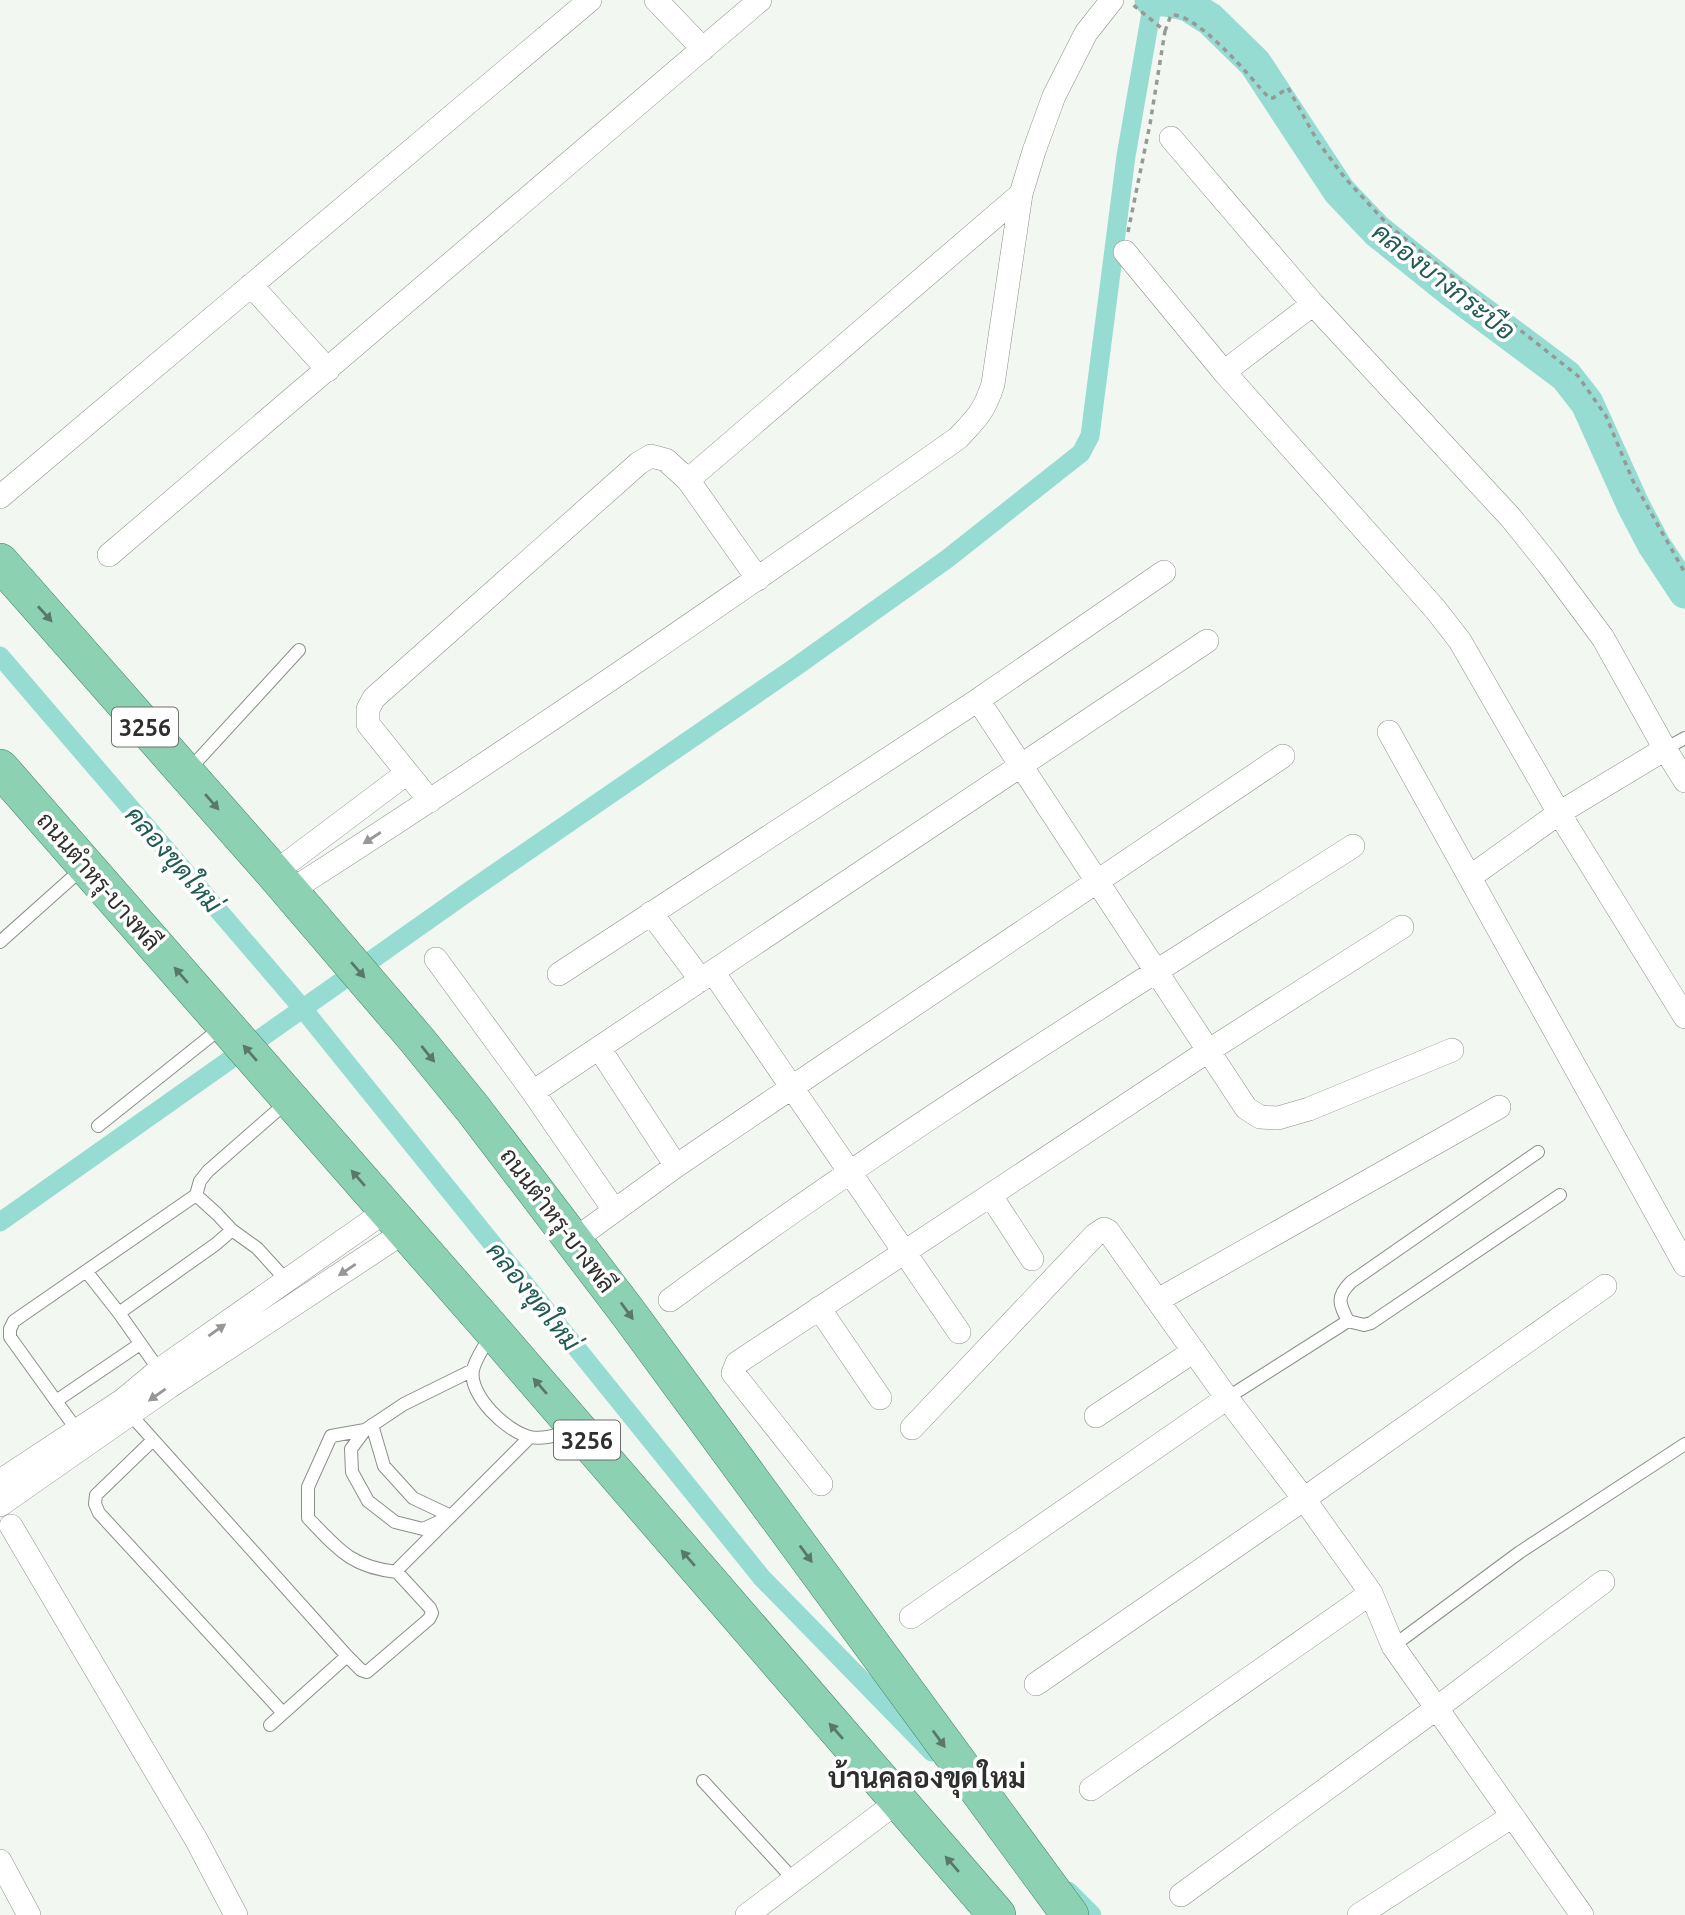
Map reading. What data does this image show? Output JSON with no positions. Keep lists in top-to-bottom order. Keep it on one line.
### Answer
{"streets":{"main road":["3256","ถนนตำหรุ-บางพลี"]},"districts":["บ้านคลองขุดใหม่"],"water":["คลองบางกระบือ","คลองขุดใหม่"]}
